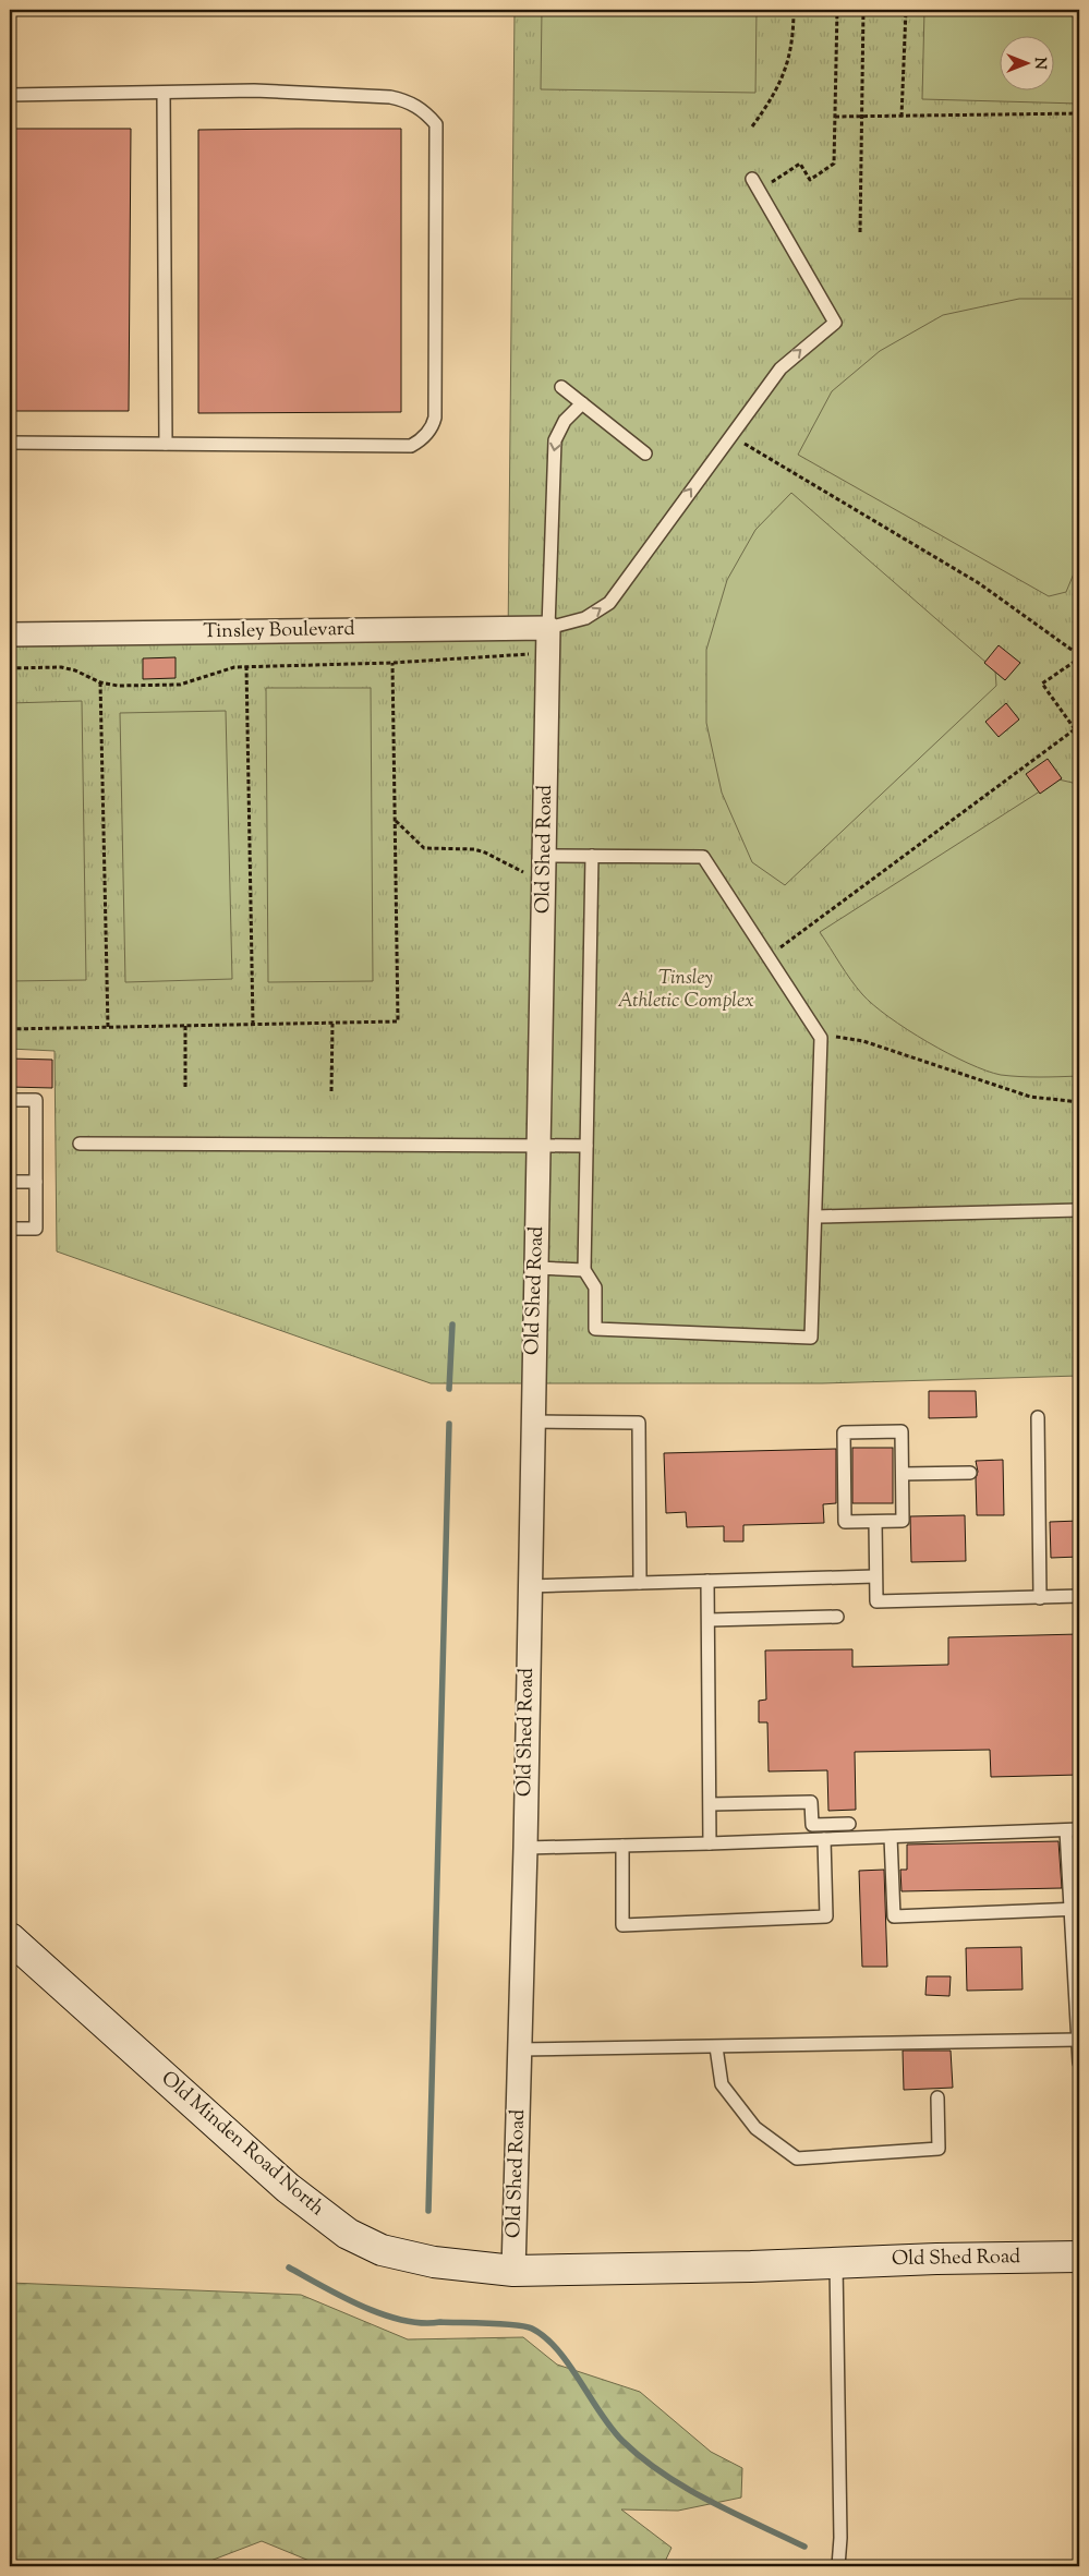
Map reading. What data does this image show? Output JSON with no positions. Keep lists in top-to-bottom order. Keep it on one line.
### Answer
{"streets":{"street":["Tinsley Boulevard","Old Shed Road","Old Minden Road North"]},"crossings":[["Tinsley Boulevard","Old Shed Road"],["Old Shed Road","Old Minden Road North"]],"parks":["Tinsley Athletic Complex"],"north":"right"}
